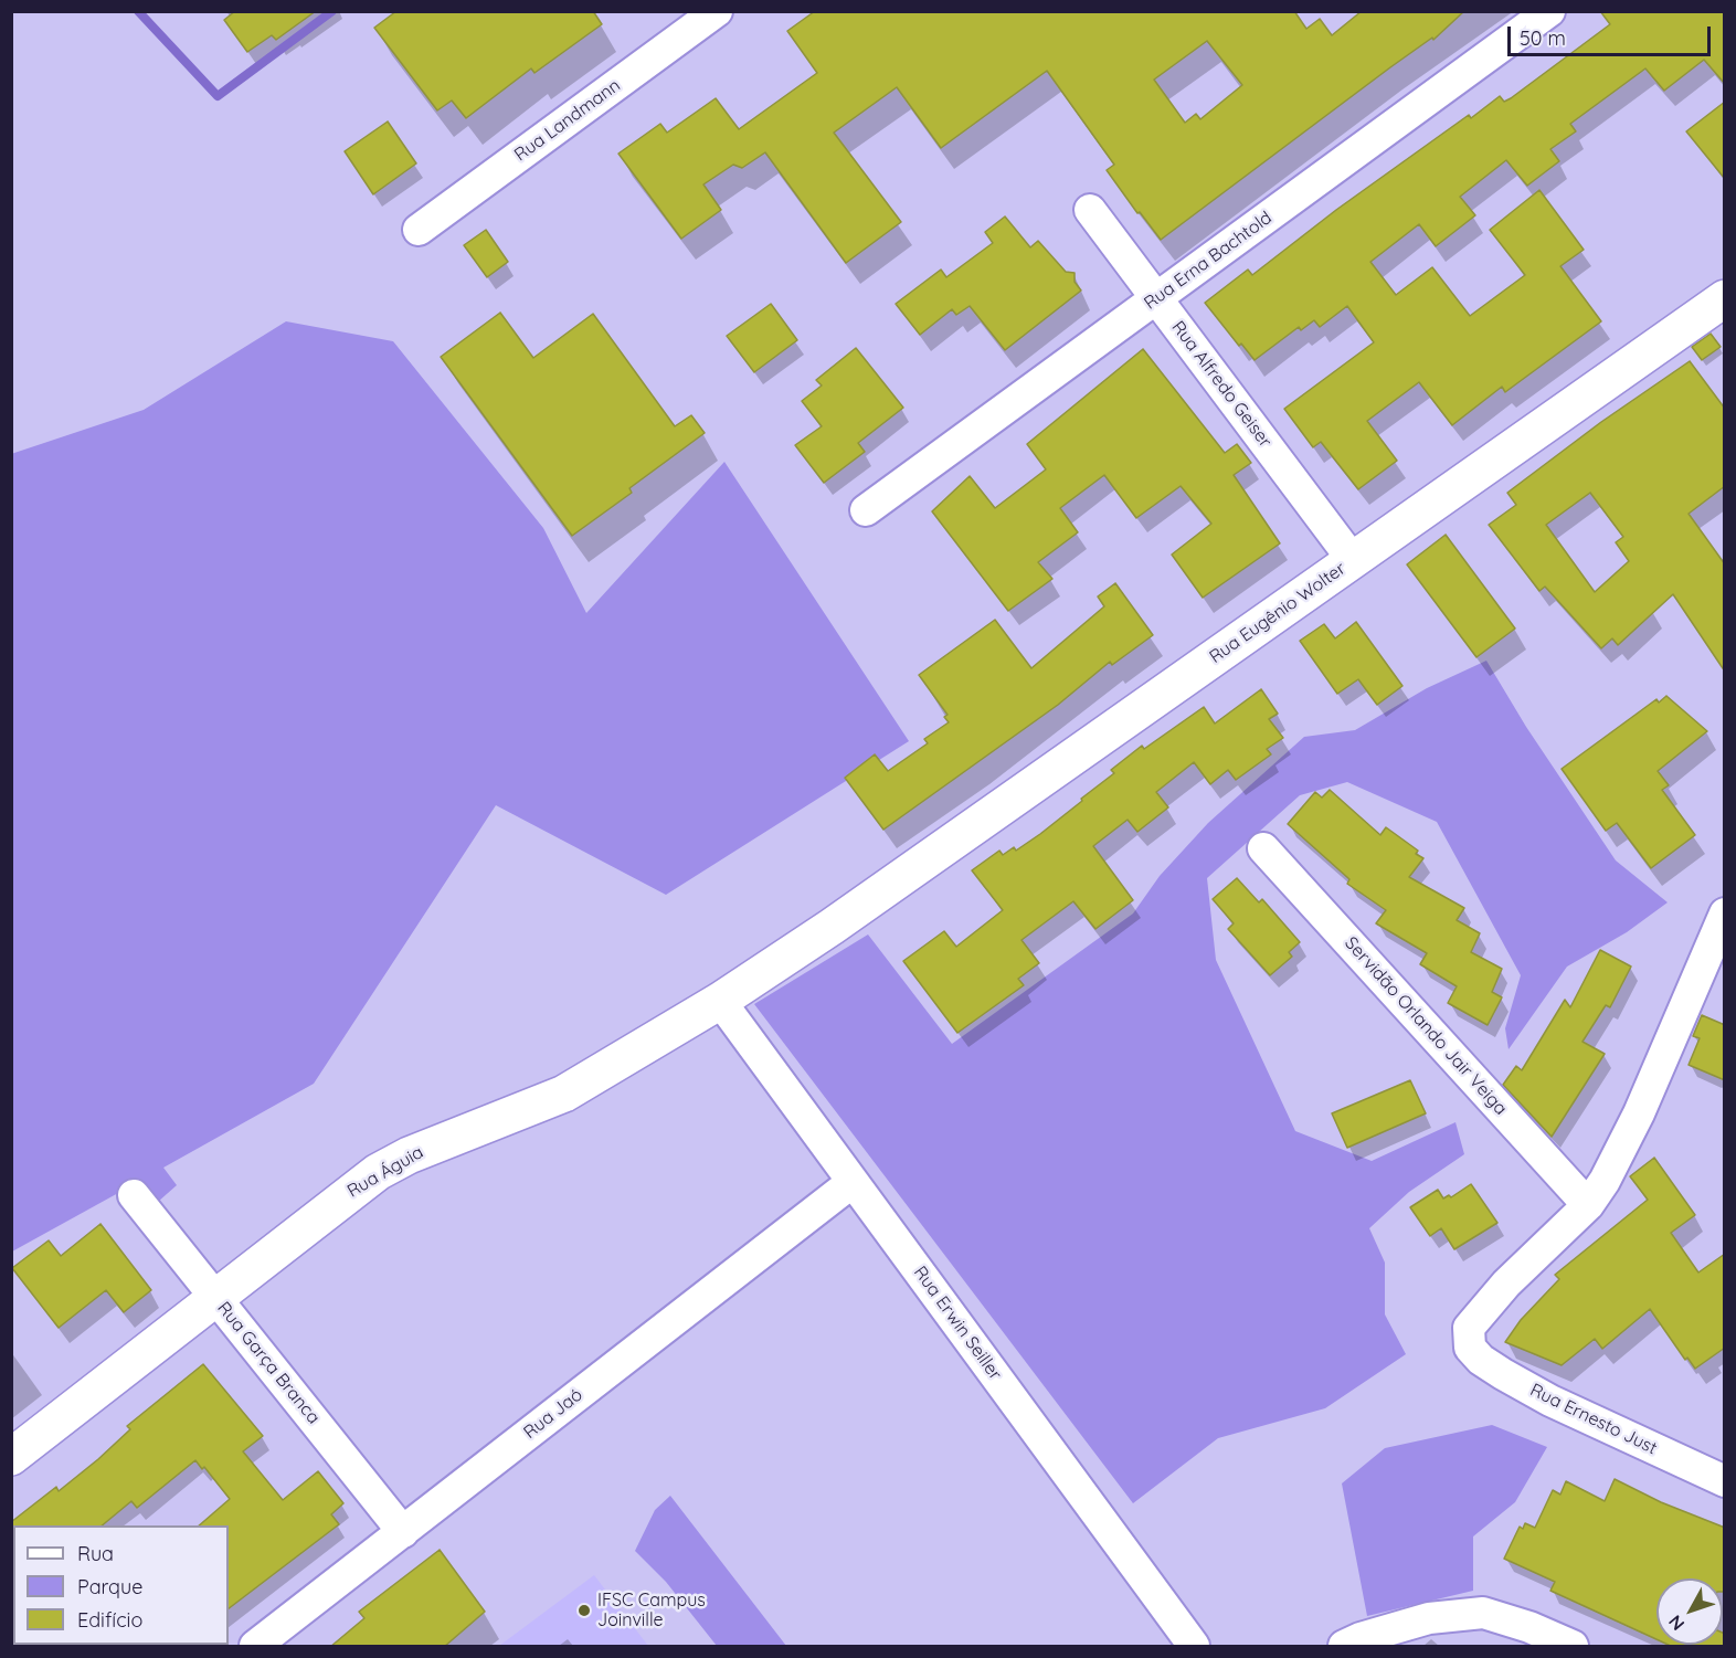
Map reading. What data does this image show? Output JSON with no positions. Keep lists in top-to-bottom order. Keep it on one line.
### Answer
{"streets":{"street":["Rua Landmann","Rua Erna Bachtold","Rua Alfredo Geiser","Rua Eugênio Wolter","Servidão Orlando Jair Veiga","Rua Águia","Rua Erwin Seiller","Rua Garça Branca","Rua Jaó","Rua Ernesto Just"]},"crossings":[["Rua Erna Bachtold","Rua Alfredo Geiser"],["Rua Alfredo Geiser","Rua Eugênio Wolter"],["Rua Eugênio Wolter","Rua Águia"],["Servidão Orlando Jair Veiga","Rua Ernesto Just"],["Rua Águia","Rua Erwin Seiller"],["Rua Águia","Rua Garça Branca"],["Rua Erwin Seiller","Rua Jaó"],["Rua Garça Branca","Rua Jaó"]],"places":["IFSC Campus Joinville"],"legend":["Rua","Parque","Edifício"],"scale_bar":"50 m","north":"bottom left"}
